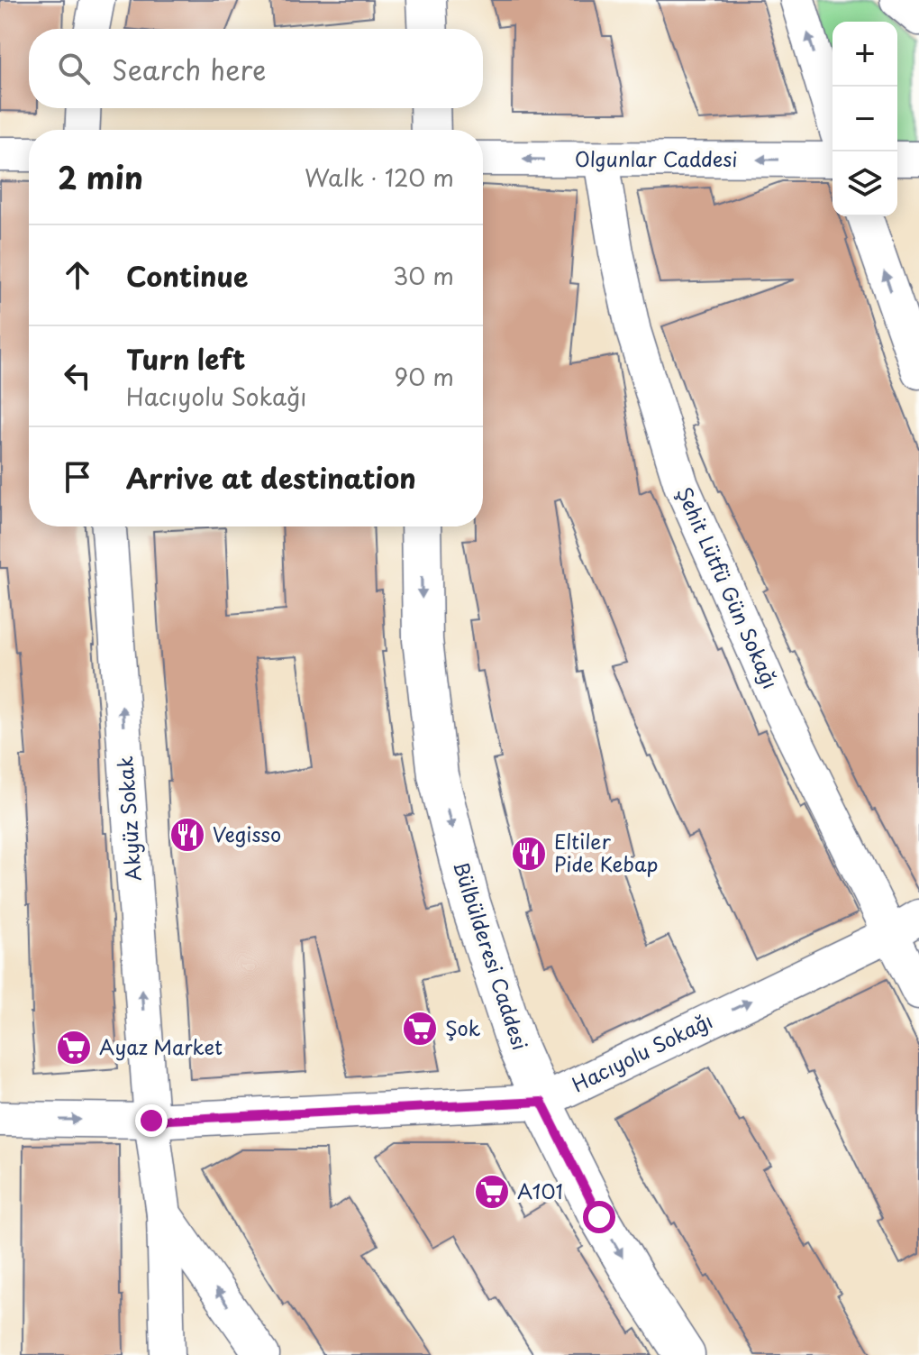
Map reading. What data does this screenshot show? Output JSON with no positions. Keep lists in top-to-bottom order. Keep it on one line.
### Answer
{"streets":{"main road":["Bülbülderesi Caddesi"],"street":["Olgunlar Caddesi","Şehit Lütfü Gün Sokağı","Akyüz Sokak","Hacıyolu Sokağı"]},"crossings":[["Olgunlar Caddesi","Şehit Lütfü Gün Sokağı"],["Şehit Lütfü Gün Sokağı","Hacıyolu Sokağı"],["Akyüz Sokak","Hacıyolu Sokağı"],["Bülbülderesi Caddesi","Hacıyolu Sokağı"]],"one_way":["Olgunlar Caddesi","Akyüz Sokak","Bülbülderesi Caddesi","Hacıyolu Sokağı"],"places":{"restaurant":["Vegisso","Eltiler Pide Kebap"],"supermarket":["Şok","Ayaz Market","A101"]},"page":{"map_buttons":["+","−"],"search":"Search here","heading":["2 min","Walk · 120 m"],"list":[["Continue","30 m"],["Turn left","Hacıyolu Sokağı","90 m"],"Arrive at destination"]}}
